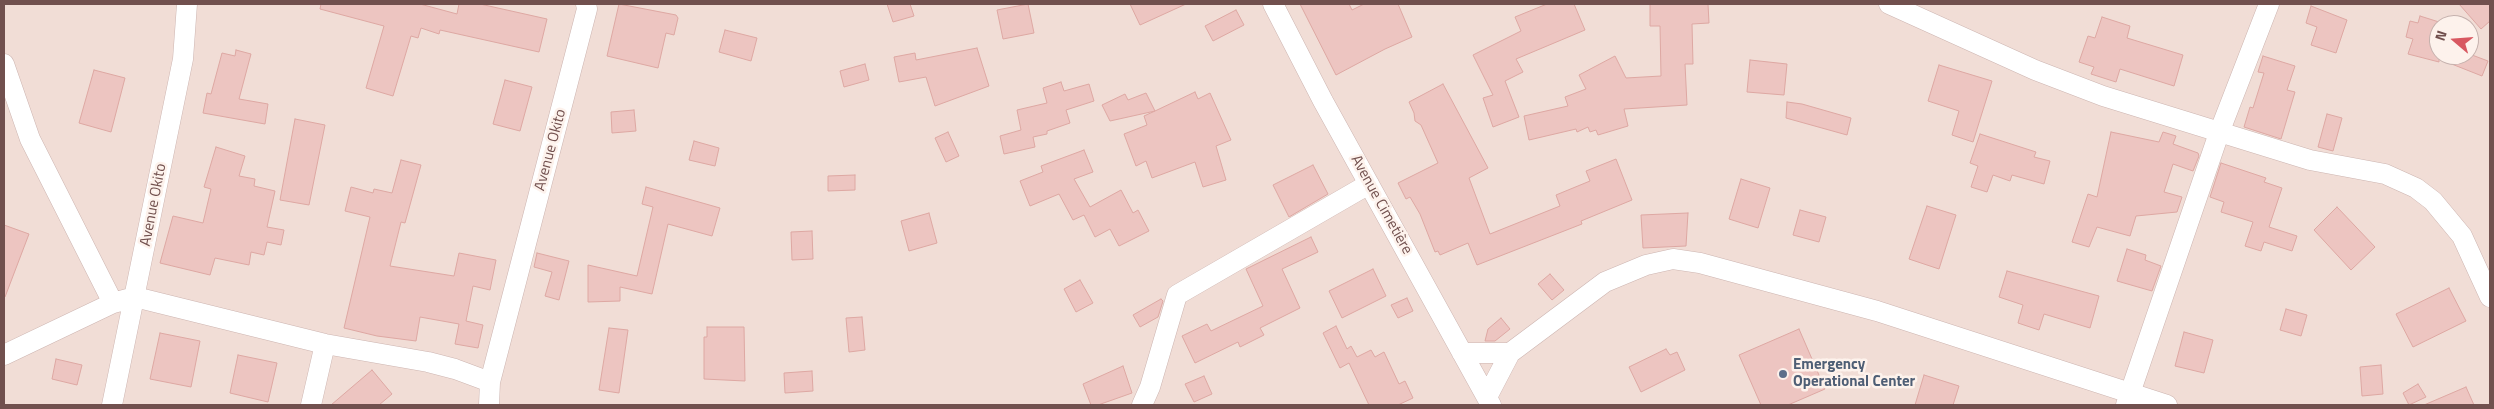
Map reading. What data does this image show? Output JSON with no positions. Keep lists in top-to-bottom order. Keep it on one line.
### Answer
{"streets":{"street":["Avenue Okito","Avenue Cimetière"]},"places":["Emergency Operational Center"],"north":"left"}
